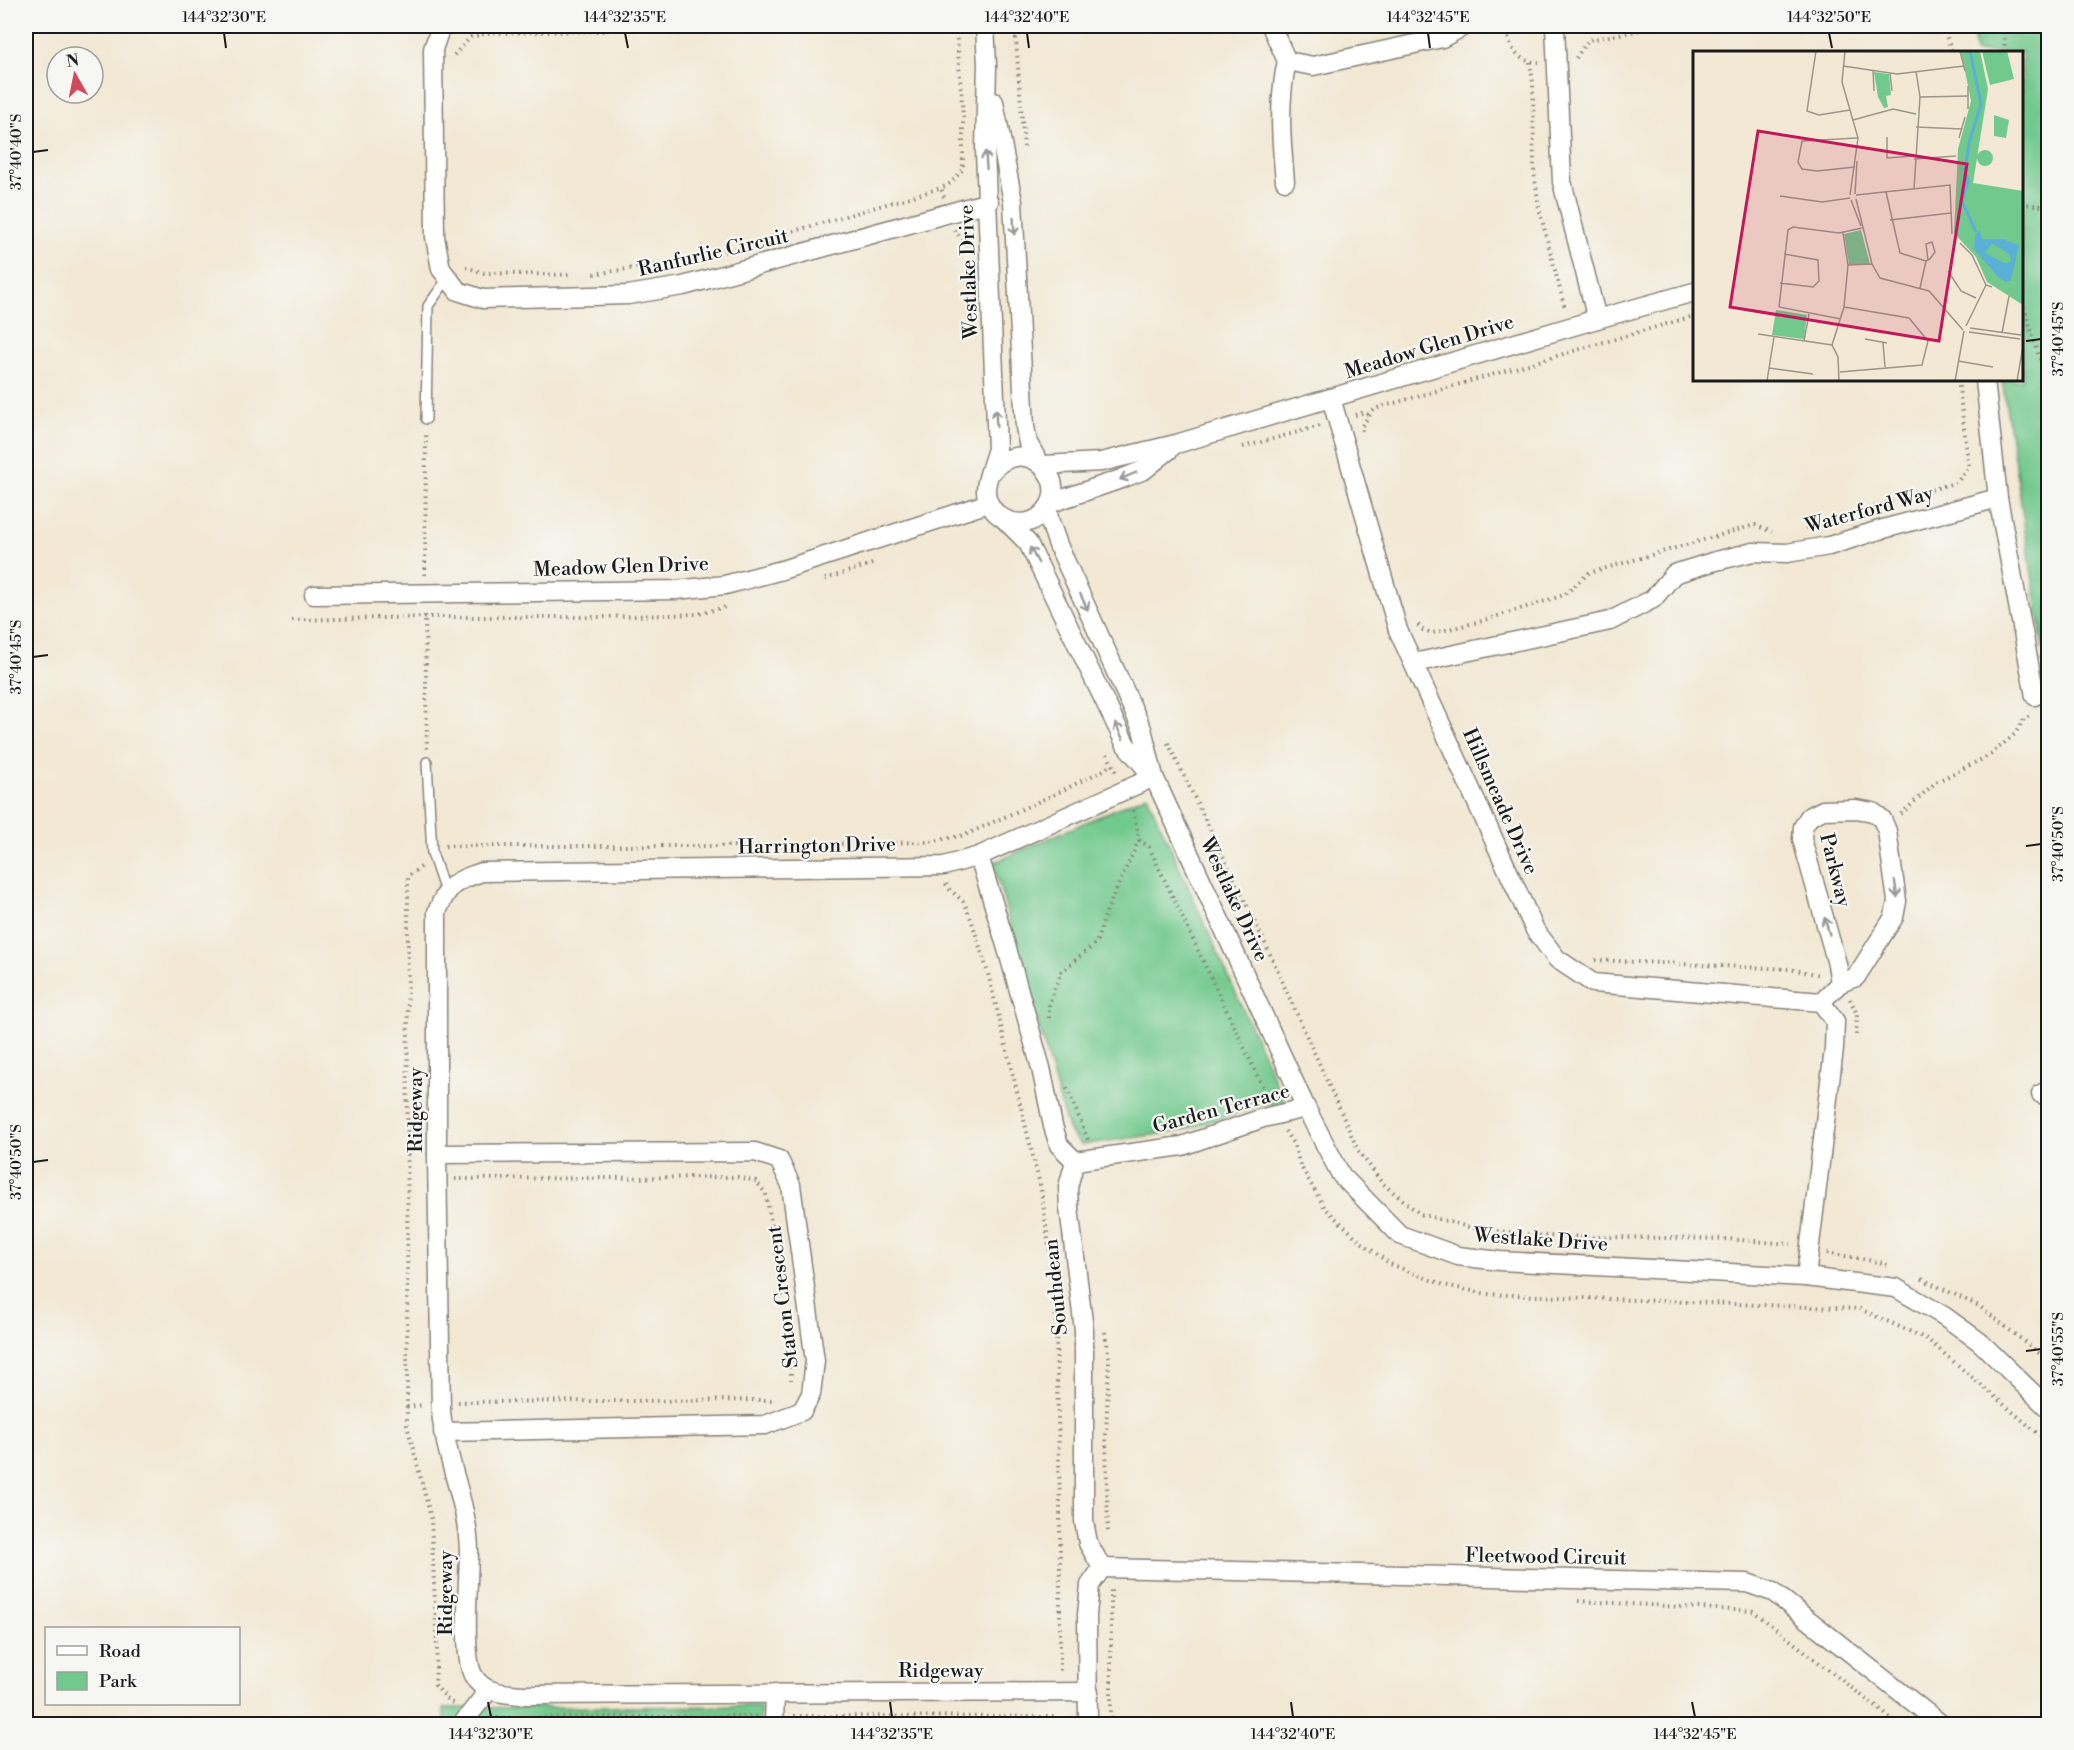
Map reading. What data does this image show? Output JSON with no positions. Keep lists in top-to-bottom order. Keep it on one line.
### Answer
{"streets":{"street":["Ranfurlie Circuit","Westlake Drive","Meadow Glen Drive","Waterford Way","Hillsmeade Drive","Harrington Drive","Parkway","Garden Terrace","Ridgeway","Southdean","Staton Crescent","Fleetwood Circuit"]},"crossings":[["Ranfurlie Circuit","Westlake Drive"],["Westlake Drive","Meadow Glen Drive"],["Westlake Drive","Harrington Drive"],["Westlake Drive","Garden Terrace"],["Meadow Glen Drive","Hillsmeade Drive"],["Waterford Way","Hillsmeade Drive"],["Harrington Drive","Ridgeway"],["Garden Terrace","Southdean"],["Ridgeway","Staton Crescent"],["Southdean","Fleetwood Circuit"]],"legend":["Road","Park"],"north":"top","coordinates":["144°32'30\"E","144°32'35\"E","144°32'40\"E","144°32'45\"E","144°32'50\"E","37°40'40\"S","37°40'45\"S","37°40'50\"S","37°40'55\"S"]}
